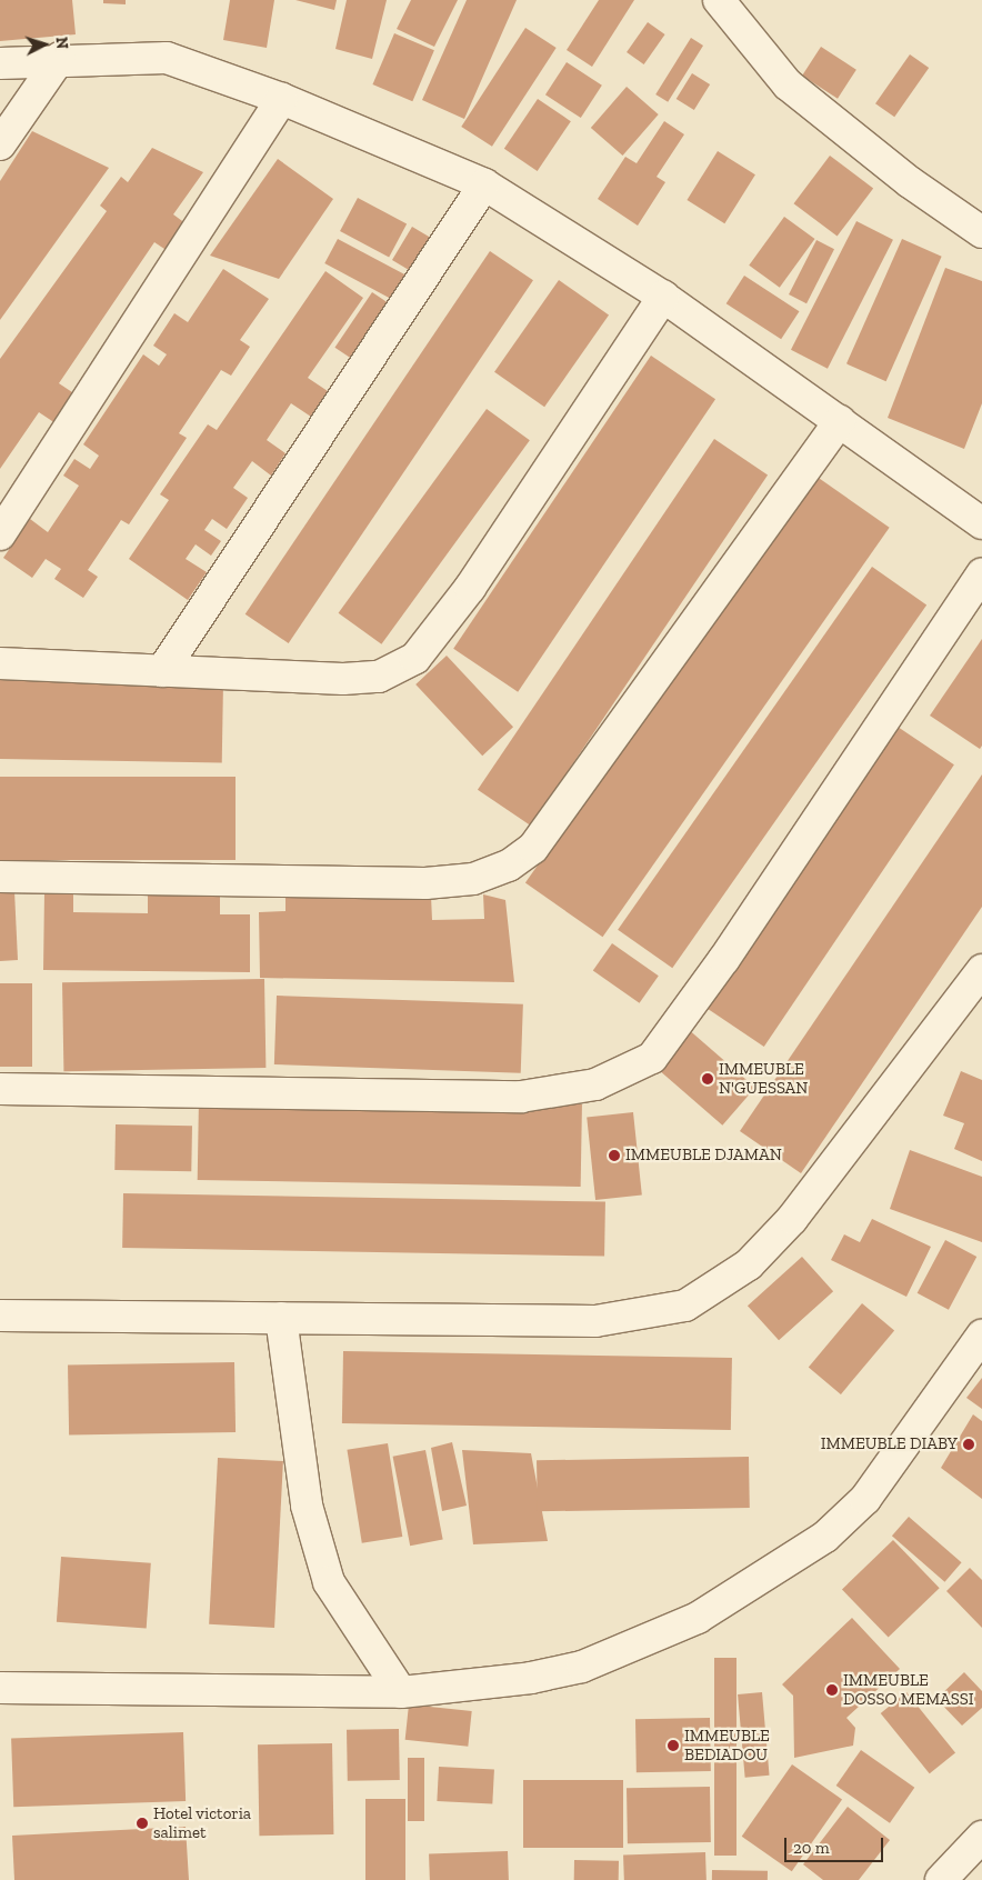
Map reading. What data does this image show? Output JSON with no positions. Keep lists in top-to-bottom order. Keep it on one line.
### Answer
{"places":["IMMEUBLE N'GUESSAN","IMMEUBLE DJAMAN","IMMEUBLE DIABY","IMMEUBLE DOSSO MEMASSI","IMMEUBLE BEDIADOU","Hotel victoria salimet"],"scale_bar":"20 m","north":"right"}
